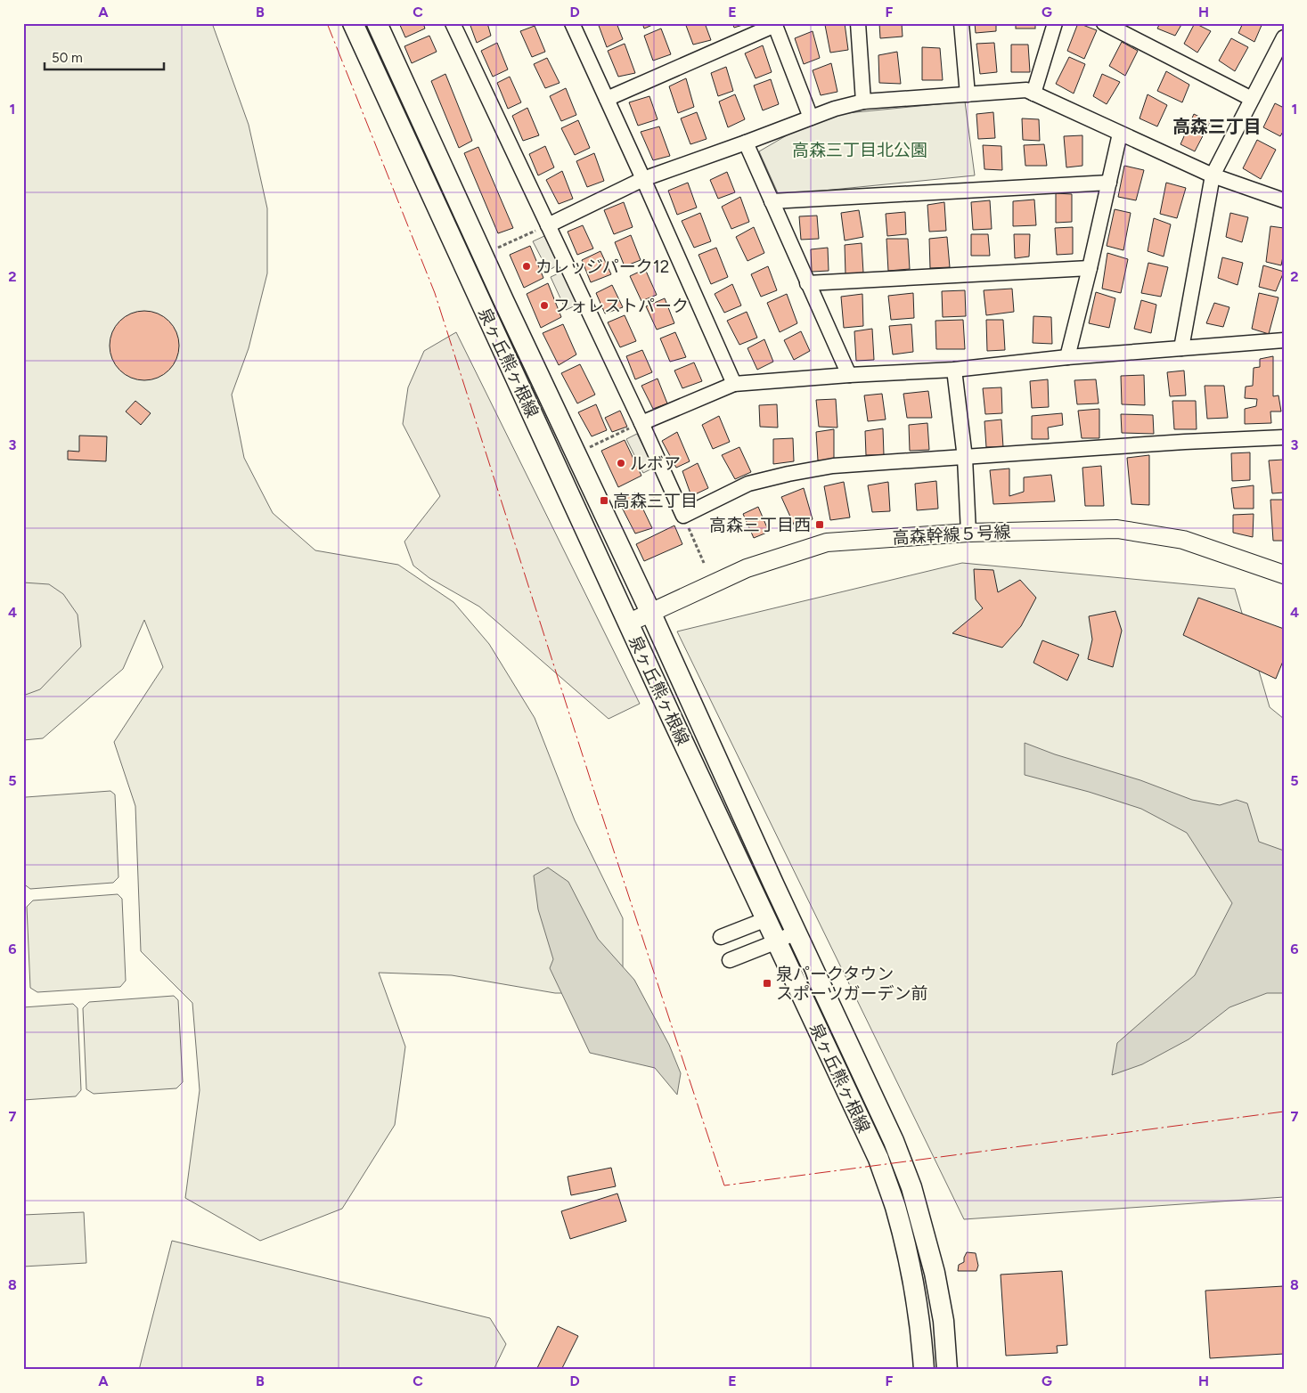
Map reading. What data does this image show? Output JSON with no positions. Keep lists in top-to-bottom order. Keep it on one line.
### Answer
{"streets":{"main road":["泉ヶ丘熊ヶ根線"],"street":["高森幹線５号線"]},"crossings":[["泉ヶ丘熊ヶ根線","高森幹線５号線"]],"districts":["高森三丁目"],"parks":["高森三丁目北公園"],"places":{"other":["カレッジパーク12","フォレストパーク","ルボア"],"transit":["高森三丁目","高森三丁目西","泉パークタウン スポーツガーデン前"]},"scale_bar":"50 m","grid":{"columns":["A","B","C","D","E","F","G","H"],"rows":["1","2","3","4","5","6","7","8"]}}
